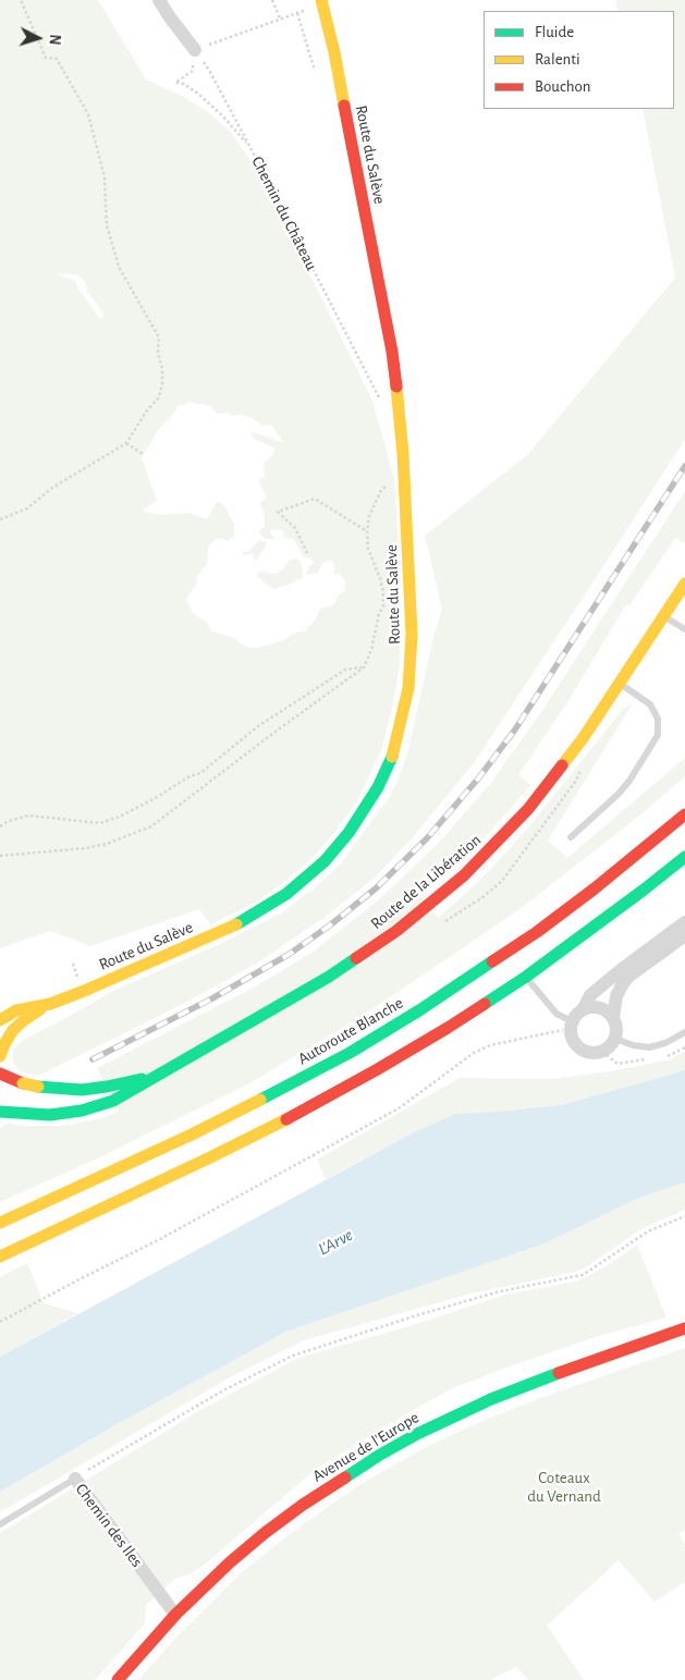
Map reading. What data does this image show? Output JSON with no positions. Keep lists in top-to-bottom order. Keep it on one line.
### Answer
{"streets":{"main road":["Route du Salève","Route de la Libération","Autoroute Blanche","Avenue de l'Europe"],"street":["Chemin des Iles"],"path":["Chemin du Château"]},"crossings":[["Avenue de l'Europe","Chemin des Iles"]],"water":["L'Arve"],"parks":["Coteaux du Vernand"],"legend":["Fluide","Ralenti","Bouchon"],"north":"right"}
